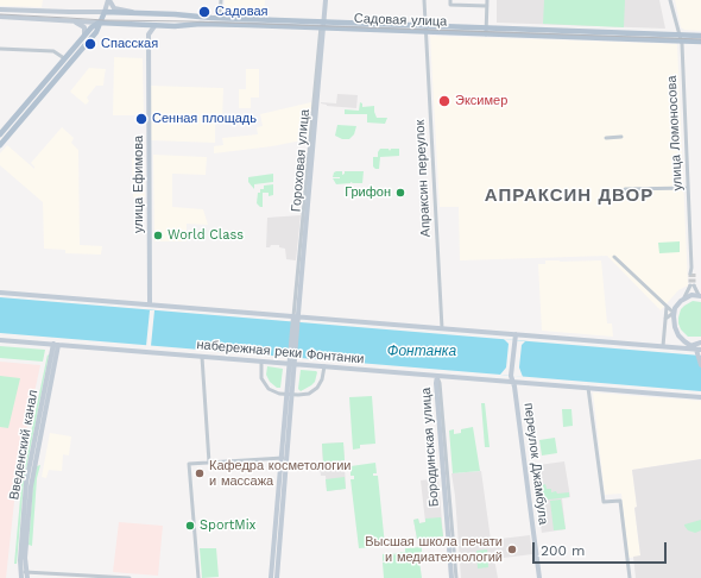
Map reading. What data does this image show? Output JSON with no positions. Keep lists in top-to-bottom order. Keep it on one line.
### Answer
{"streets":{"main road":["Садовая улица","Гороховая улица","улица Ефимова","набережная реки Фонтанки","Введенский канал","Бородинская улица","переулок Джамбула"],"street":["улица Ломоносова","Апраксин переулок"]},"crossings":[["Садовая улица","улица Ломоносова"],["Садовая улица","Гороховая улица"],["Садовая улица","Апраксин переулок"],["Гороховая улица","набережная реки Фонтанки"],["набережная реки Фонтанки","Введенский канал"],["набережная реки Фонтанки","Бородинская улица"],["набережная реки Фонтанки","переулок Джамбула"]],"districts":["АПРАКСИН ДВОР"],"water":["Фонтанка"],"places":["Садовая","Спасская","Эксимер","Сенная площадь","Грифон","World Class","Кафедра косметологии и массажа","SportMix","Высшая школа печати и медиатехнологий"],"scale_bar":"200 m"}
